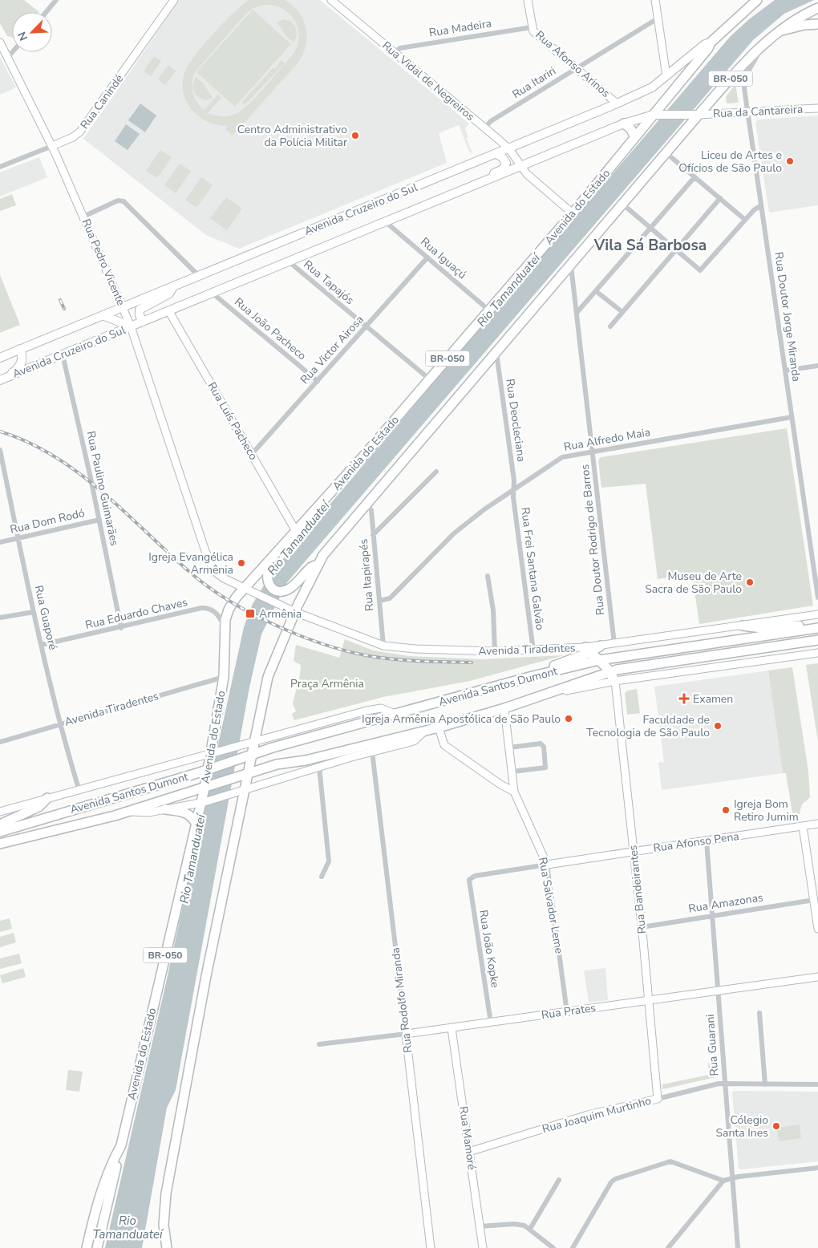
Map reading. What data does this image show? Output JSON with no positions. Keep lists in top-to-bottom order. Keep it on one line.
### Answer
{"streets":{"highway":["BR-050","Avenida do Estado","Avenida Santos Dumont"],"main road":["Avenida Cruzeiro do Sul"],"street":["Rua Madeira","Rua Afonso Arinos","Rua Vidal de Negreiros","Rua Itariri","Rua Canindé","Rua da Cantareira","Rua Iguaçú","Rua Pedro Vicente","Rua Tapajós","Rua Doutor Jorge Miranda","Rua João Pacheco","Rua Victor Airosa","Rua Deocleciana","Rua Luís Pacheco","Rua Alfredo Maia","Rua Paulino Guimarães","Rua Dom Rodó","Rua Doutor Rodrigo de Barros","Rua Frei Santana Galvão","Rua Itapirapés","Rua Eduardo Chaves","Rua Guaporé","Avenida Tiradentes","Rua Afonso Pena","Rua Bandeirantes","Rua Amazonas","Rua Salvador Leme","Rua João Kopke","Rua Rodolfo Miranda","Rua Prates","Rua Guarani","Rua Joaquim Murtinho","Rua Mamoré"]},"crossings":[["Rua Madeira","Rua Afonso Arinos"],["Rua Madeira","Rua Vidal de Negreiros"],["Rua Afonso Arinos","Rua Itariri"],["Rua Afonso Arinos","Avenida Cruzeiro do Sul"],["BR-050","Rua da Cantareira"],["BR-050","Avenida do Estado"],["BR-050","Avenida Cruzeiro do Sul"],["BR-050","Rua Doutor Jorge Miranda"],["BR-050","Rua Deocleciana"],["BR-050","Rua Doutor Rodrigo de Barros"],["BR-050","Rua Itapirapés"],["BR-050","Avenida Tiradentes"],["BR-050","Avenida Santos Dumont"],["Rua Vidal de Negreiros","Rua Itariri"],["Rua Vidal de Negreiros","Avenida do Estado"],["Rua Vidal de Negreiros","Avenida Cruzeiro do Sul"],["Rua Canindé","Rua Pedro Vicente"],["Rua da Cantareira","Avenida Cruzeiro do Sul"],["Rua da Cantareira","Rua Doutor Jorge Miranda"],["Avenida do Estado","Avenida Cruzeiro do Sul"],["Avenida do Estado","Rua Iguaçú"],["Avenida do Estado","Rua Pedro Vicente"],["Avenida do Estado","Rua Tapajós"],["Avenida do Estado","Rua Luís Pacheco"],["Avenida do Estado","Rua Eduardo Chaves"],["Avenida do Estado","Avenida Tiradentes"],["Avenida do Estado","Avenida Santos Dumont"],["Avenida Cruzeiro do Sul","Rua Iguaçú"],["Avenida Cruzeiro do Sul","Rua Pedro Vicente"],["Avenida Cruzeiro do Sul","Rua Tapajós"],["Avenida Cruzeiro do Sul","Rua João Pacheco"],["Avenida Cruzeiro do Sul","Rua Luís Pacheco"],["Avenida Cruzeiro do Sul","Rua Paulino Guimarães"],["Rua Iguaçú","Rua Victor Airosa"],["Rua Pedro Vicente","Avenida Tiradentes"],["Rua Tapajós","Rua Victor Airosa"],["Rua Doutor Jorge Miranda","Rua Alfredo Maia"],["Rua João Pacheco","Rua Victor Airosa"],["Rua Victor Airosa","Rua Luís Pacheco"],["Rua Deocleciana","Rua Alfredo Maia"],["Rua Deocleciana","Rua Frei Santana Galvão"],["Rua Alfredo Maia","Rua Doutor Rodrigo de Barros"],["Rua Alfredo Maia","Rua Frei Santana Galvão"],["Rua Alfredo Maia","Rua Itapirapés"],["Rua Paulino Guimarães","Rua Dom Rodó"],["Rua Paulino Guimarães","Rua Eduardo Chaves"],["Rua Dom Rodó","Rua Guaporé"],["Rua Frei Santana Galvão","Avenida Tiradentes"],["Rua Itapirapés","Avenida Tiradentes"],["Rua Eduardo Chaves","Rua Guaporé"],["Rua Guaporé","Avenida Tiradentes"],["Rua Guaporé","Avenida Santos Dumont"],["Avenida Santos Dumont","Rua Bandeirantes"],["Avenida Santos Dumont","Rua Salvador Leme"],["Avenida Santos Dumont","Rua Rodolfo Miranda"],["Rua Afonso Pena","Rua Bandeirantes"],["Rua Afonso Pena","Rua Salvador Leme"],["Rua Afonso Pena","Rua João Kopke"],["Rua Afonso Pena","Rua Guarani"],["Rua Bandeirantes","Rua Amazonas"],["Rua Bandeirantes","Rua Prates"],["Rua Bandeirantes","Rua Joaquim Murtinho"],["Rua Amazonas","Rua Guarani"],["Rua Salvador Leme","Rua Prates"],["Rua João Kopke","Rua Prates"],["Rua Rodolfo Miranda","Rua Prates"],["Rua Prates","Rua Guarani"],["Rua Prates","Rua Mamoré"],["Rua Guarani","Rua Joaquim Murtinho"],["Rua Joaquim Murtinho","Rua Mamoré"]],"districts":["Vila Sá Barbosa"],"water":["Rio Tamanduateí"],"parks":["Praça Armênia"],"places":{"other":["Centro Administrativo da Polícia Militar","Liceu de Artes e Ofícios de São Paulo","Igreja Evangélica Armênia","Museu de Arte Sacra de São Paulo","Igreja Armênia Apostólica de São Paulo","Faculdade de Tecnologia de São Paulo","Igreja Bom Retiro Jumim","Cólegio Santa Ines"],"transit":["Armênia"],"health":["Examen"]},"north":"bottom left"}
